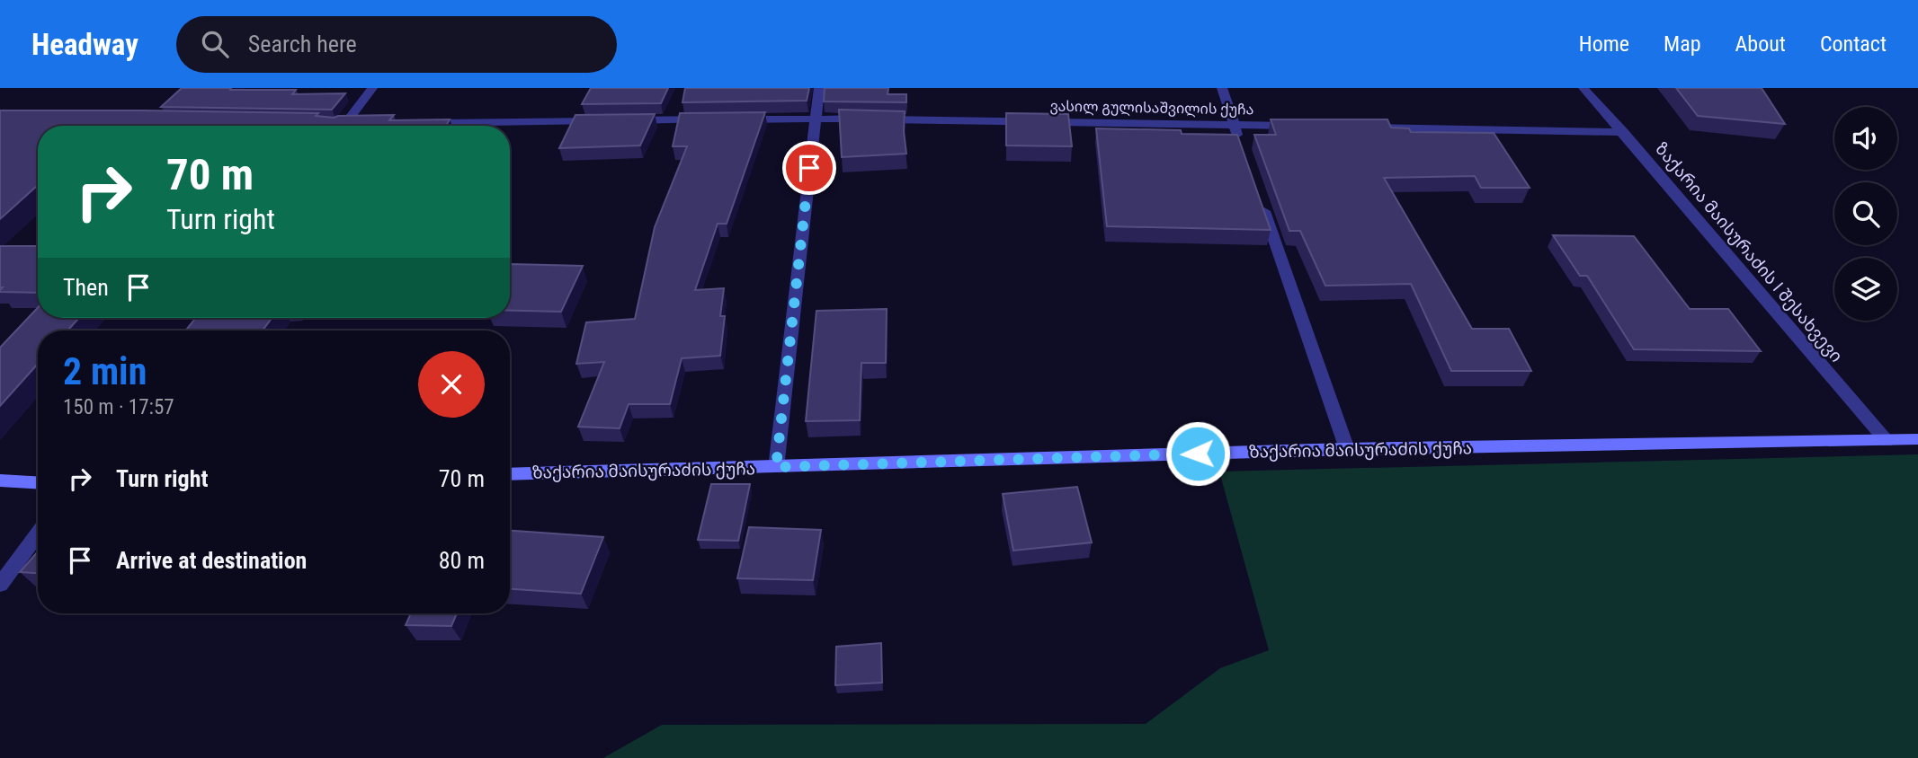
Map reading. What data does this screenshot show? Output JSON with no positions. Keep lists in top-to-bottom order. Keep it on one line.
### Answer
{"streets":{"street":["ვასილ გულისაშვილის ქუჩა","ზაქარია მაისურაძის I შესახვევი","ზაქარია მაისურაძის ქუჩა"]},"crossings":[["ზაქარია მაისურაძის I შესახვევი","ზაქარია მაისურაძის ქუჩა"]],"page":{"header":"Headway","search":"Search here","nav":["Home","Map","About","Contact"],"turn":["70 m","Turn right"],"then":"Then","heading":["2 min","150 m · 17:57"],"list":[{"name":"Turn right","value":"70 m"},{"name":"Arrive at destination","value":"80 m"}]}}
